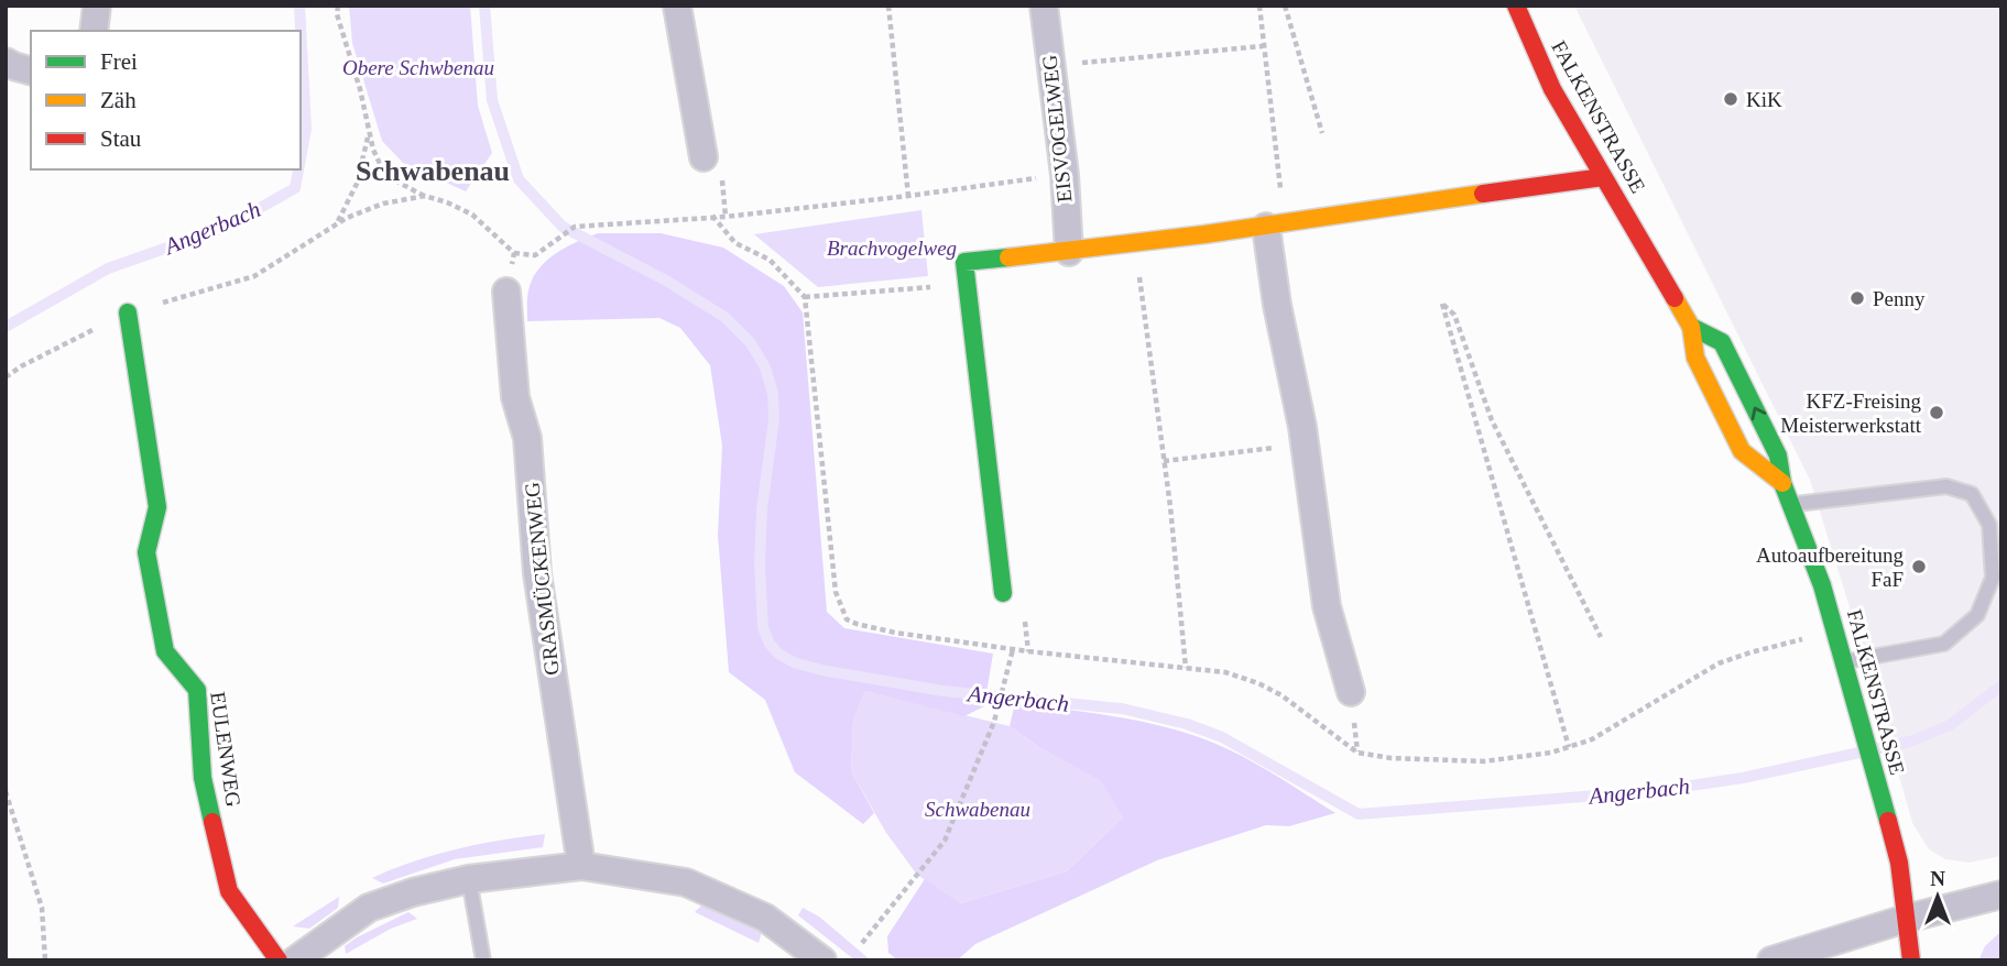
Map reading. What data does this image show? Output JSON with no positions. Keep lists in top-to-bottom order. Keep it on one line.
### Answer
{"streets":{"street":["FALKENSTRASSE","EISVOGELWEG","GRASMÜCKENWEG","EULENWEG"]},"districts":["Schwabenau"],"water":["Angerbach"],"parks":["Obere Schwbenau","Brachvogelweg","Schwabenau"],"places":["KiK","Penny","KFZ-Freising Meisterwerkstatt","Autoaufbereitung FaF"],"legend":["Frei","Zäh","Stau"],"north":"top"}
